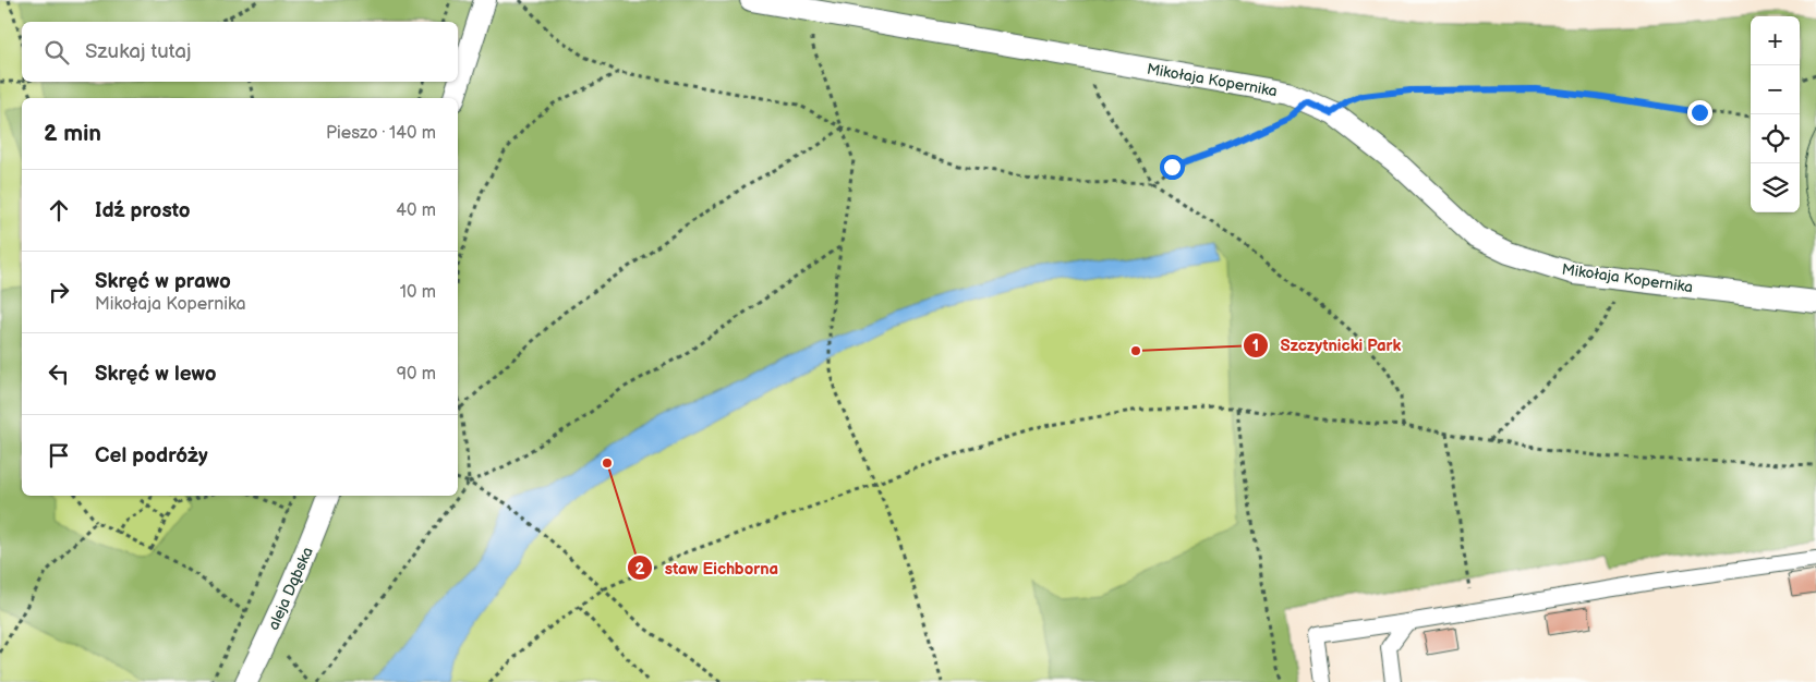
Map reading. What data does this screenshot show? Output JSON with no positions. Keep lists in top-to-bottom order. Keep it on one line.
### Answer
{"streets":{"street":["Mikołaja Kopernika","aleja Dąbska"]},"places":["Szczytnicki Park","staw Eichborna"],"page":{"map_buttons":["+","−"],"search":"Szukaj tutaj","heading":["2 min","Pieszo · 140 m"],"list":[["Idź prosto","40 m"],["Skręć w prawo","Mikołaja Kopernika","10 m"],["Skręć w lewo","90 m"],"Cel podróży"]}}
